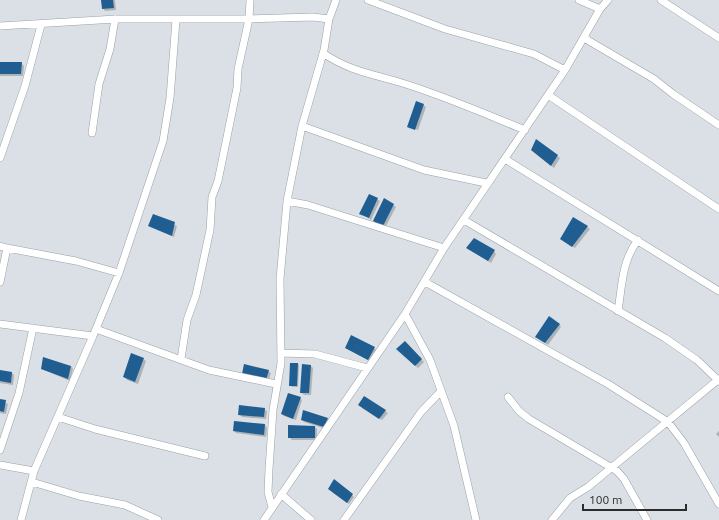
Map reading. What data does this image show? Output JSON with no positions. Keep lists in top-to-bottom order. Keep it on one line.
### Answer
{"scale_bar":"100 m"}
